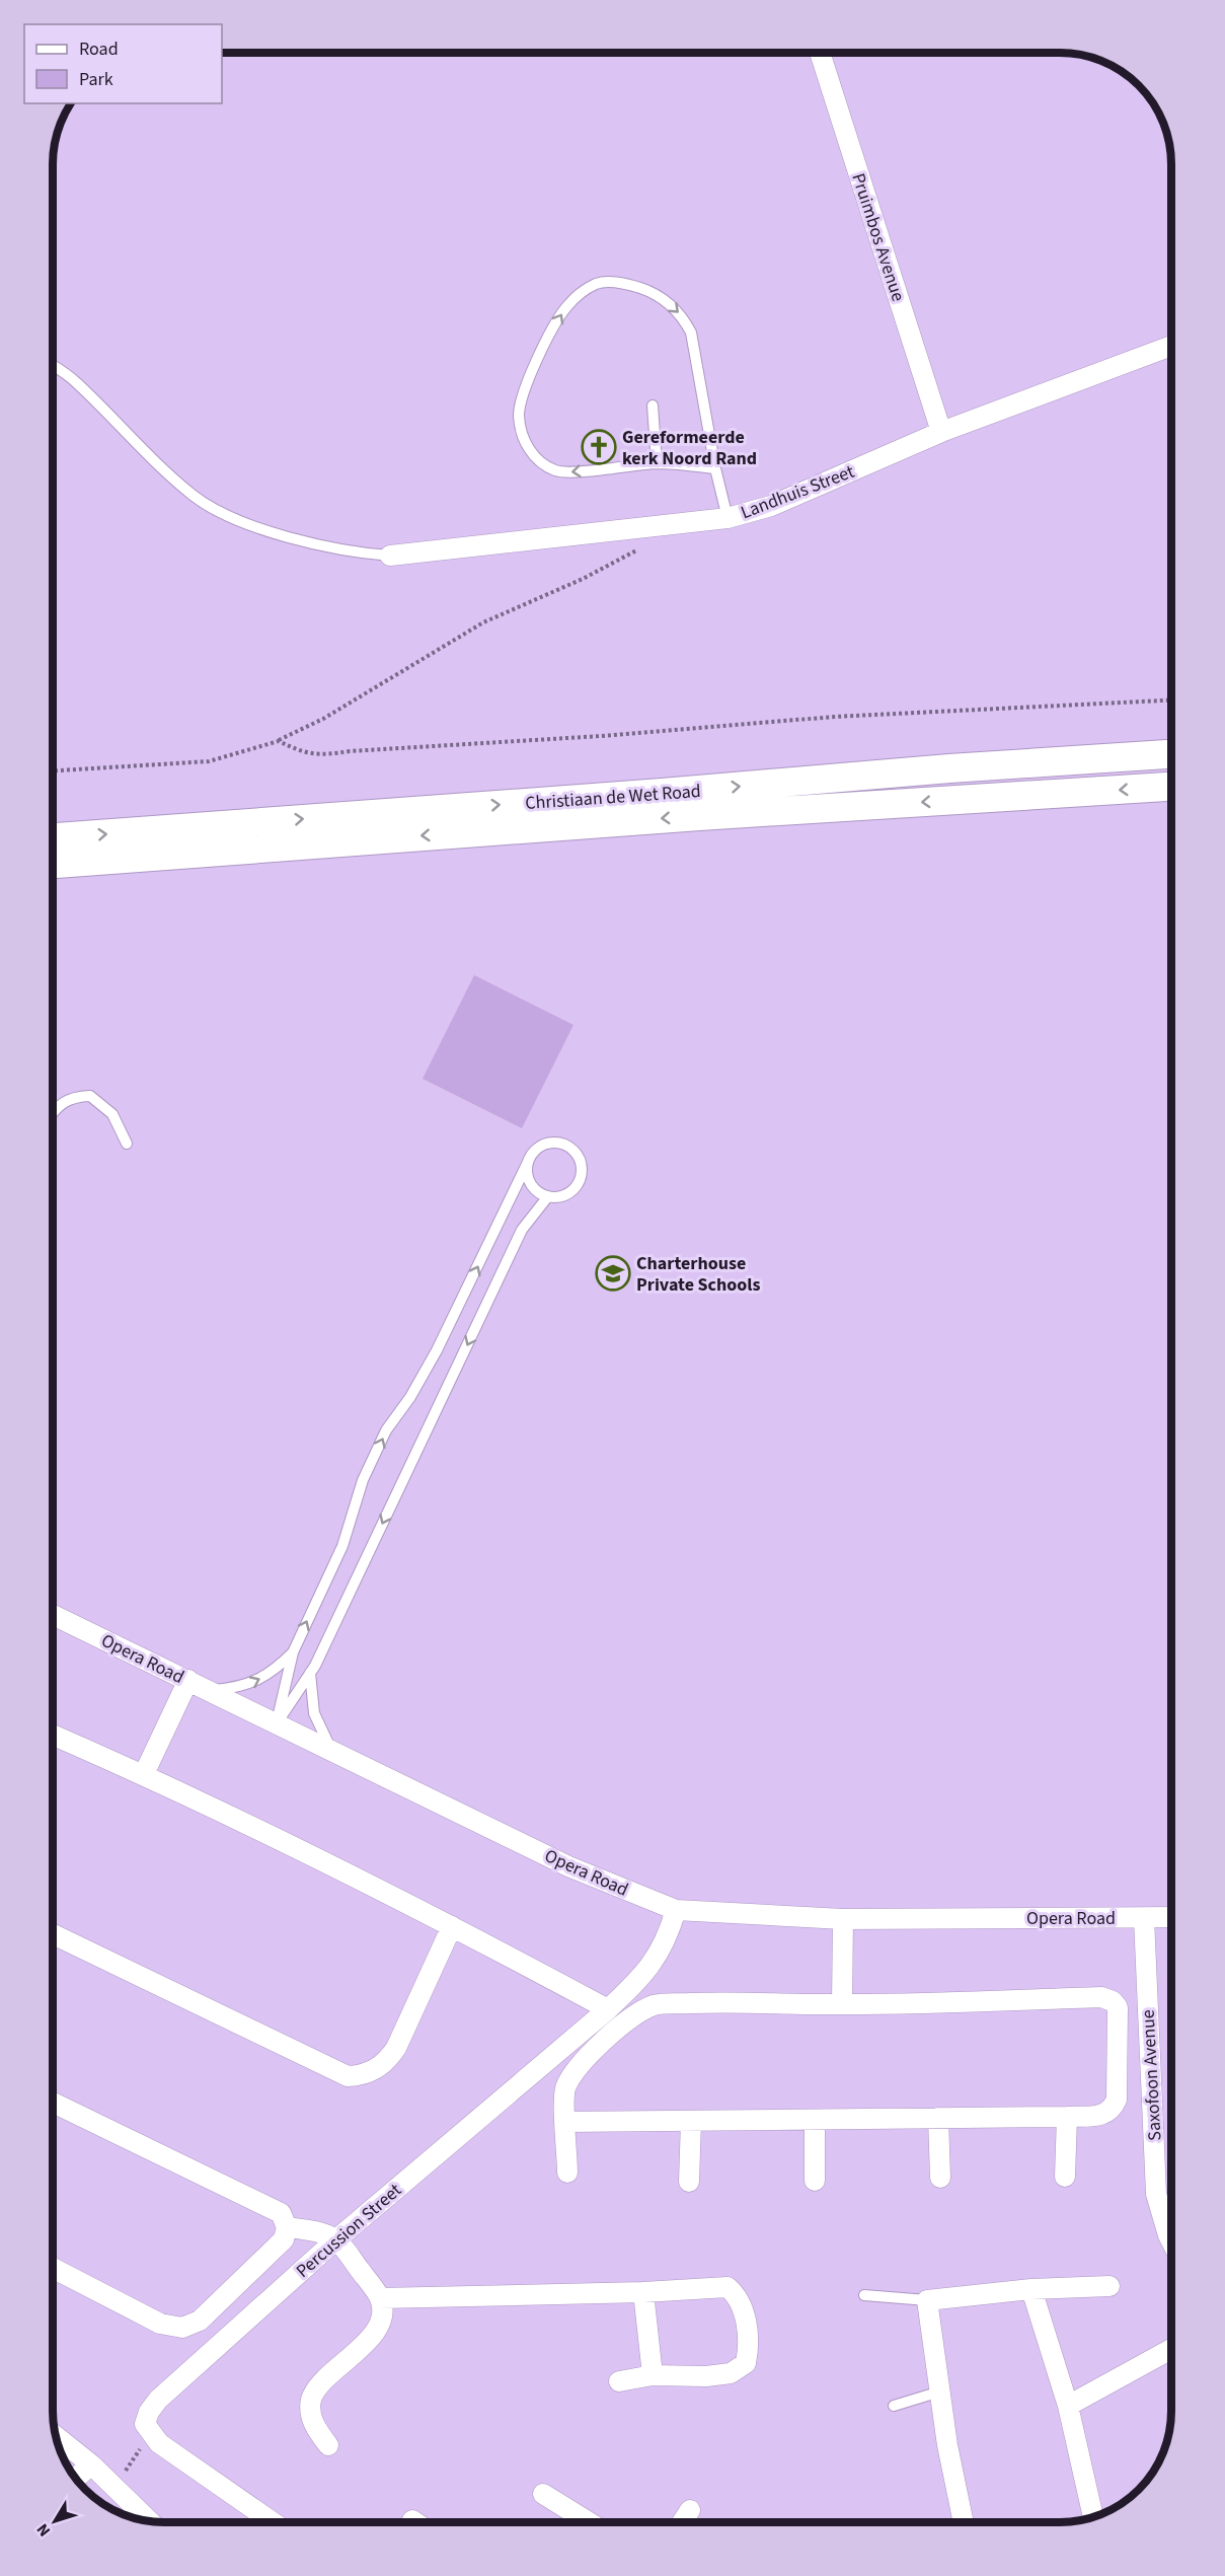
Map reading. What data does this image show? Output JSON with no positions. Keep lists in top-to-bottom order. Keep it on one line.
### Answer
{"streets":{"main road":["Christiaan de Wet Road"],"street":["Pruimbos Avenue","Landhuis Street","Opera Road","Saxofoon Avenue","Percussion Street"]},"crossings":[["Pruimbos Avenue","Landhuis Street"],["Opera Road","Saxofoon Avenue"],["Opera Road","Percussion Street"]],"places":{"church":["Gereformeerde kerk Noord Rand"],"school or university":["Charterhouse Private Schools"]},"legend":["Road","Park"],"north":"bottom left"}
